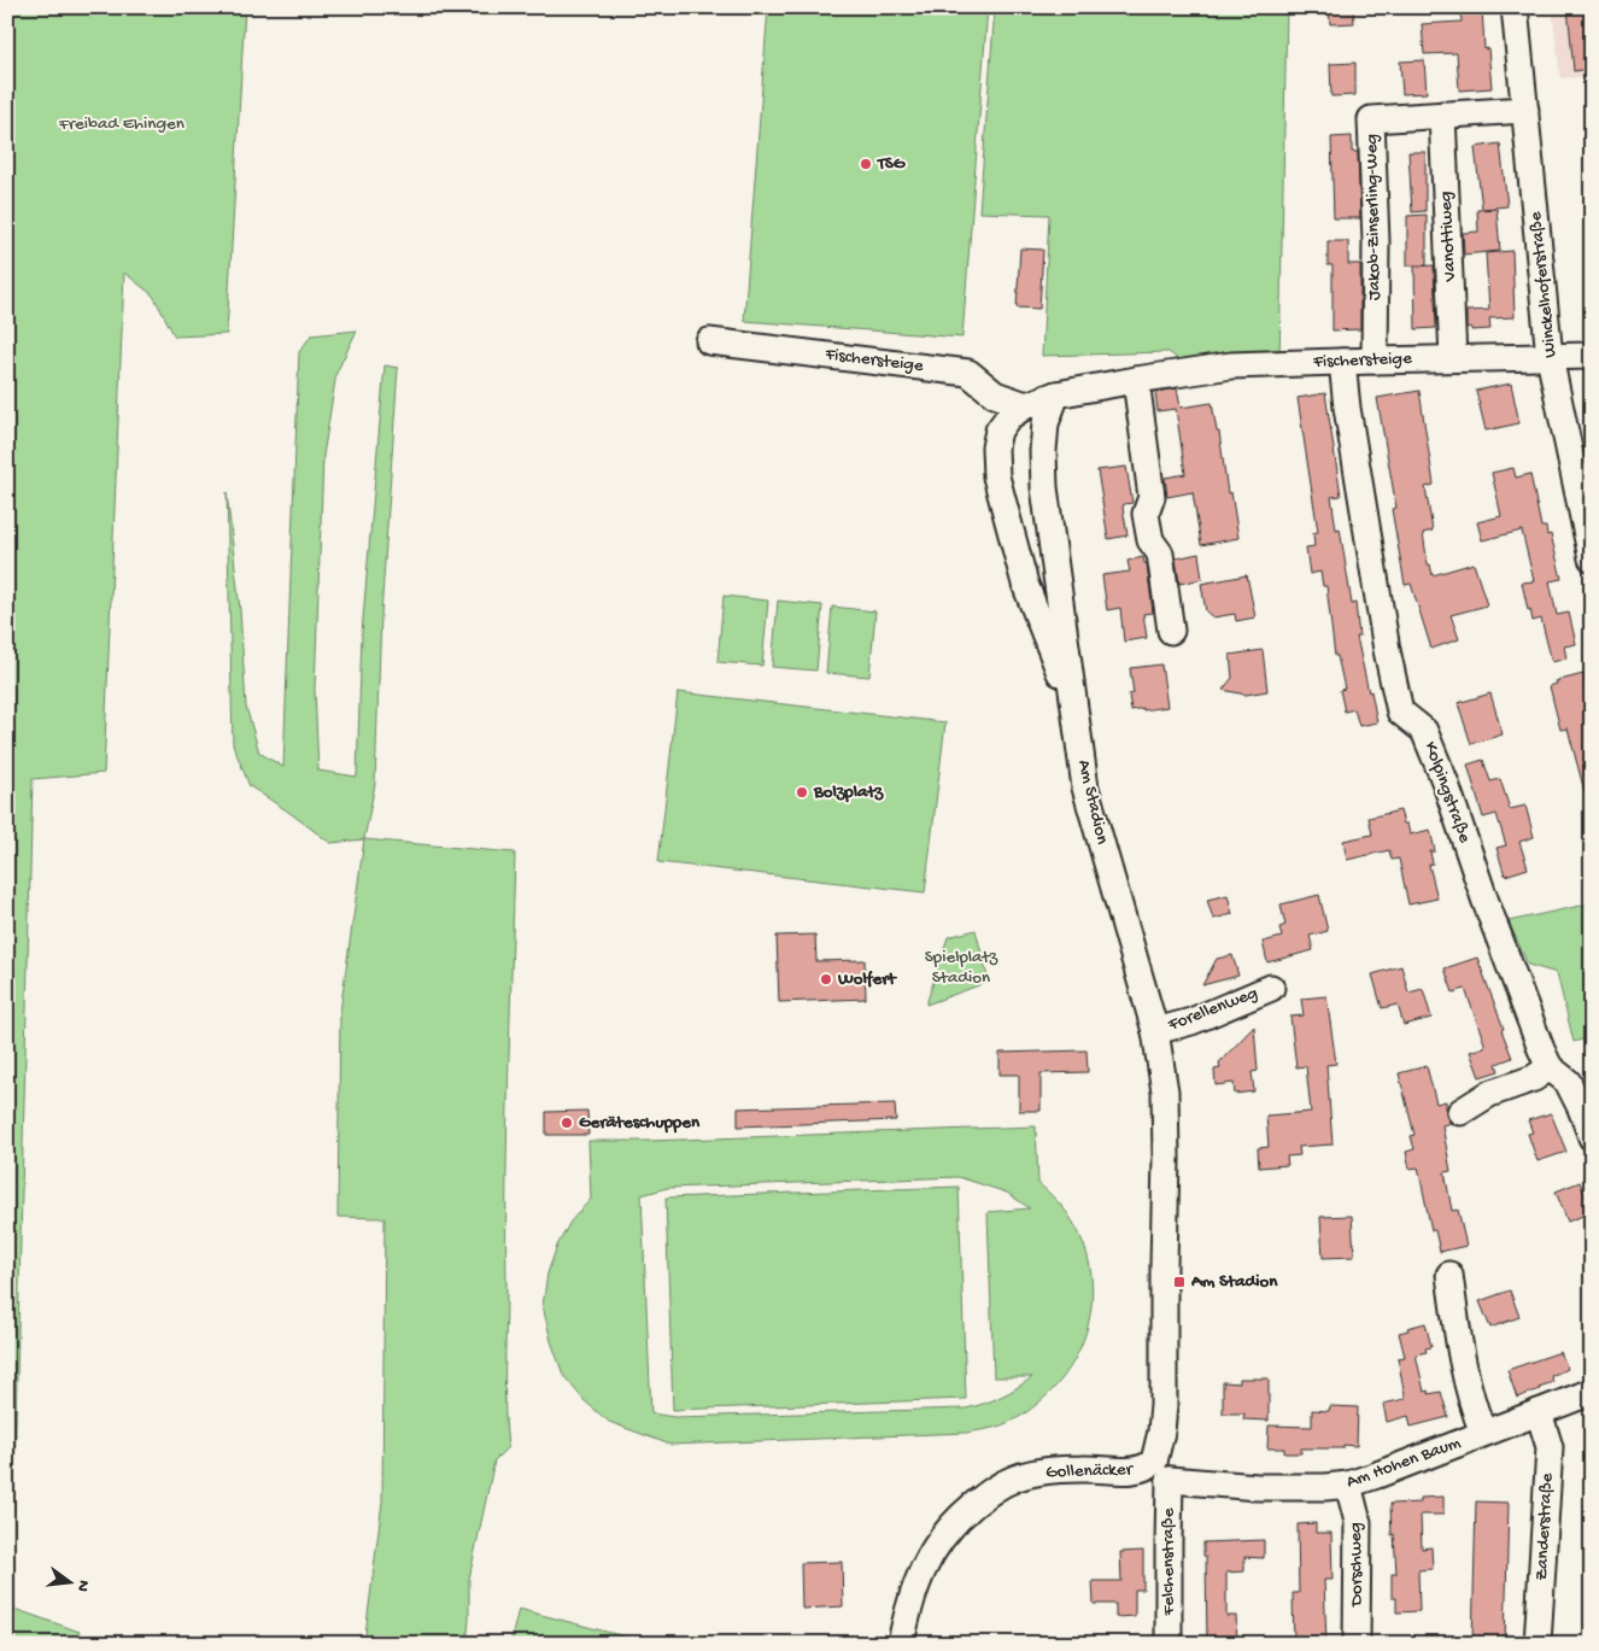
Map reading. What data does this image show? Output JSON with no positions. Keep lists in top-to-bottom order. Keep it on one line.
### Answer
{"streets":{"street":["Jakob-Zinserling-Weg","Vanottiweg","Winckelhoferstraße","Fischersteige","Kolpingstraße","Am Stadion","Forellenweg","Am Hohen Baum","Gollenäcker","Zanderstraße","Felchenstraße","Dorschweg"]},"crossings":[["Jakob-Zinserling-Weg","Vanottiweg"],["Jakob-Zinserling-Weg","Winckelhoferstraße"],["Jakob-Zinserling-Weg","Fischersteige"],["Vanottiweg","Fischersteige"],["Winckelhoferstraße","Fischersteige"],["Fischersteige","Kolpingstraße"],["Fischersteige","Am Stadion"],["Am Stadion","Forellenweg"],["Am Stadion","Am Hohen Baum"],["Am Stadion","Gollenäcker"],["Am Stadion","Felchenstraße"],["Am Hohen Baum","Gollenäcker"],["Am Hohen Baum","Zanderstraße"],["Am Hohen Baum","Felchenstraße"],["Am Hohen Baum","Dorschweg"],["Gollenäcker","Felchenstraße"]],"parks":["Freibad Ehingen","Spielplatz Stadion"],"places":{"other":["TSG","Bolzplatz","Wolfert","Geräteschuppen"],"transit":["Am Stadion"]},"north":"right"}
